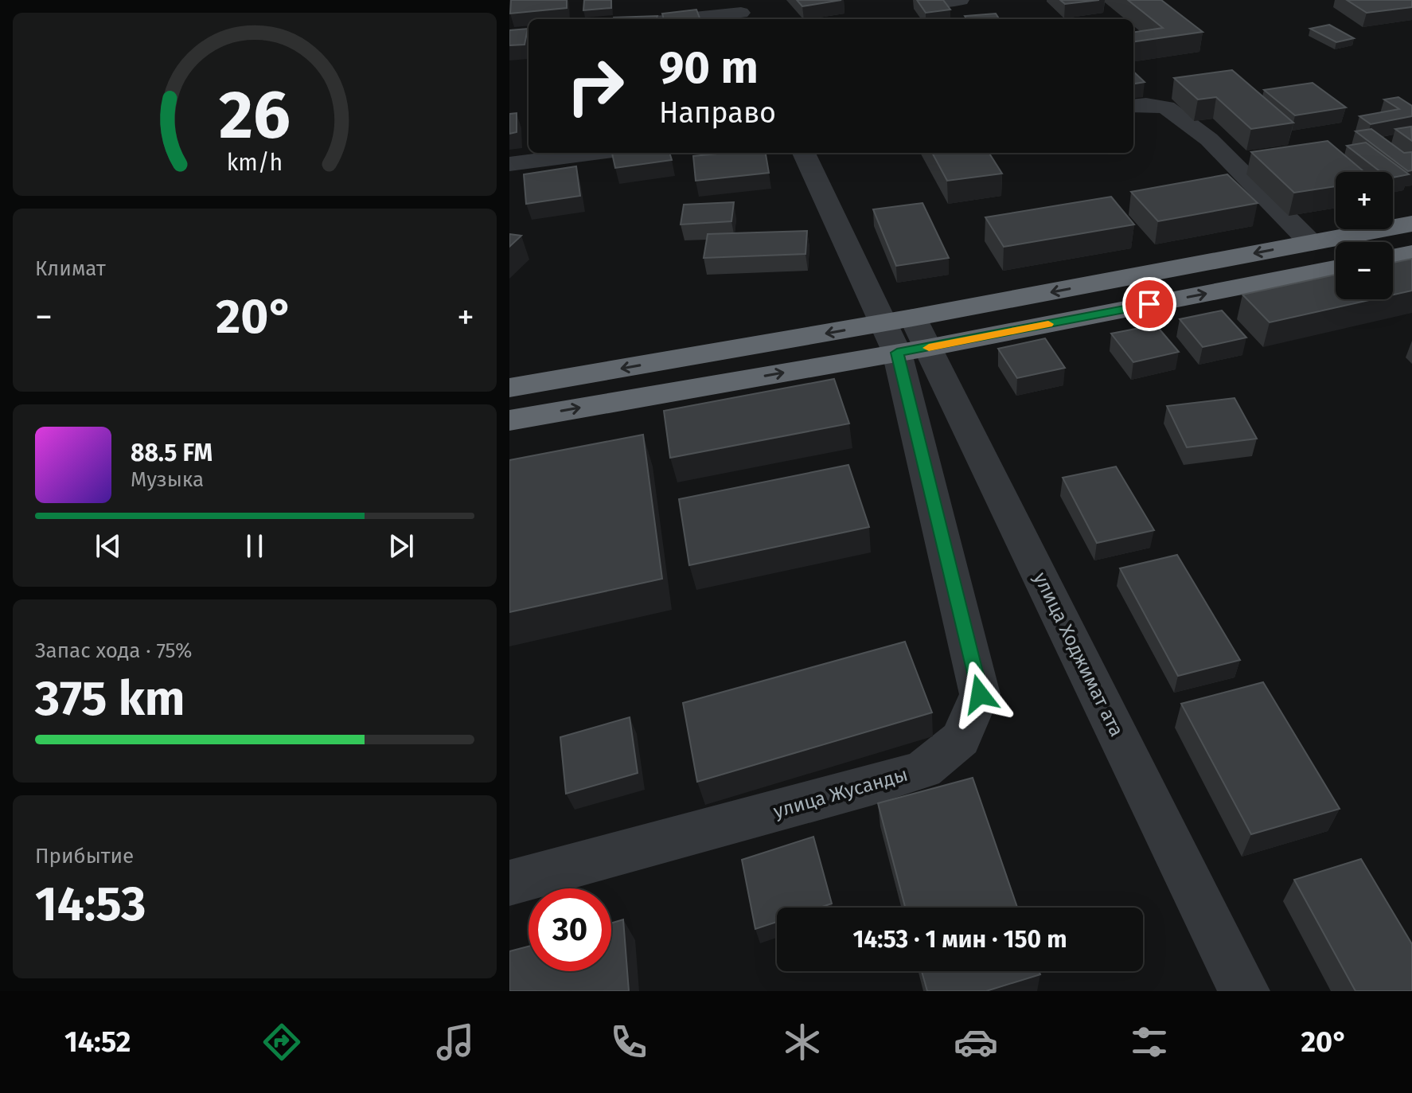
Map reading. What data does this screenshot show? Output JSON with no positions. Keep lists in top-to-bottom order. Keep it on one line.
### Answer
{"streets":{"street":["улица Ходжимат ата","улица Жусанды"]},"crossings":[["улица Ходжимат ата","улица Жусанды"]],"page":{"turn":["90 m","Направо"],"map_buttons":["+","−"],"tile":["Климат",["Запас хода · 75%","375 km"],["Прибытие","14:53"]],"heat":["−","20°","+"],"song":["88.5 FM","Музыка"],"limit":"30","trip":"14:53 · 1 мин · 150 m","tabs":["14:52","20°"],"gauge":["26","km/h"]}}
